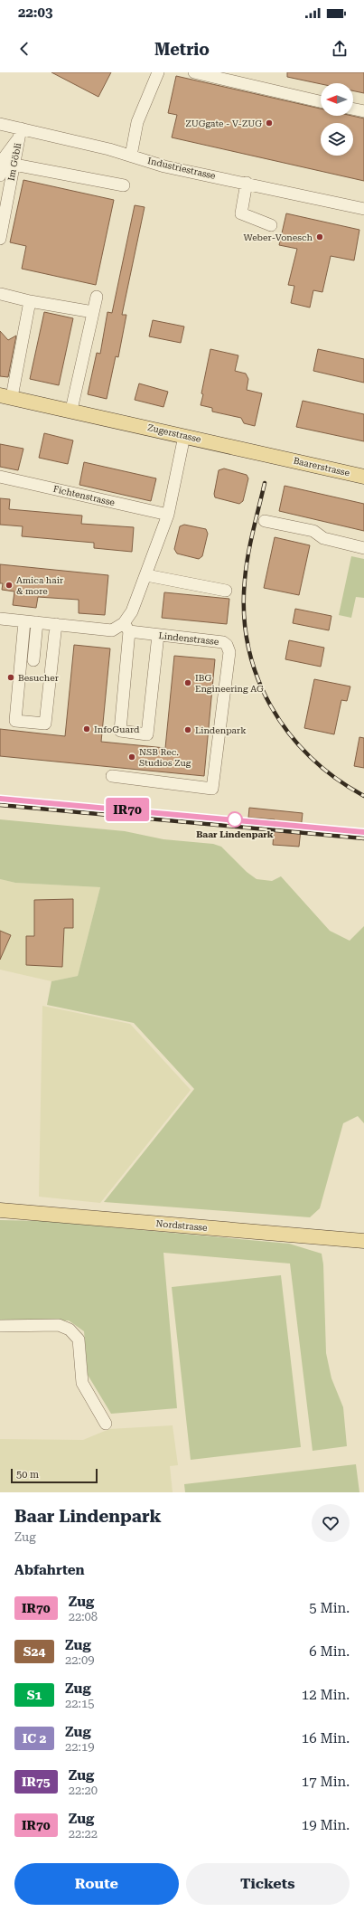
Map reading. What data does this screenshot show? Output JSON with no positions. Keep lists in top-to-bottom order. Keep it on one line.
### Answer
{"streets":{"main road":["Zugerstrasse","Baarerstrasse","Nordstrasse"],"street":["Im Göbli","Industriestrasse","Fichtenstrasse","Lindenstrasse"]},"crossings":[["Im Göbli","Industriestrasse"],["Zugerstrasse","Baarerstrasse"]],"places":["ZUGgate - V-ZUG","Weber-Vonesch","Amica hair & more","Besucher","IBG Engineering AG","InfoGuard","Lindenpark","NSB Rec. Studios Zug","Baar Lindenpark"],"scale_bar":"50 m","north":"left","page":{"status":"22:03","header":"Metrio","on_map":"IR70","scale":"50 m","heading":[["Baar Lindenpark","Zug"],"Abfahrten"],"list":[{"mark":"IR70","name":"Zug","note":"22:08","value":"5 Min."},{"mark":"S24","name":"Zug","note":"22:09","value":"6 Min."},{"mark":"S1","name":"Zug","note":"22:15","value":"12 Min."},{"mark":"IC 2","name":"Zug","note":"22:19","value":"16 Min."},{"mark":"IR75","name":"Zug","note":"22:20","value":"17 Min."},{"mark":"IR70","name":"Zug","note":"22:22","value":"19 Min."}],"buttons":["Route","Tickets"]}}
